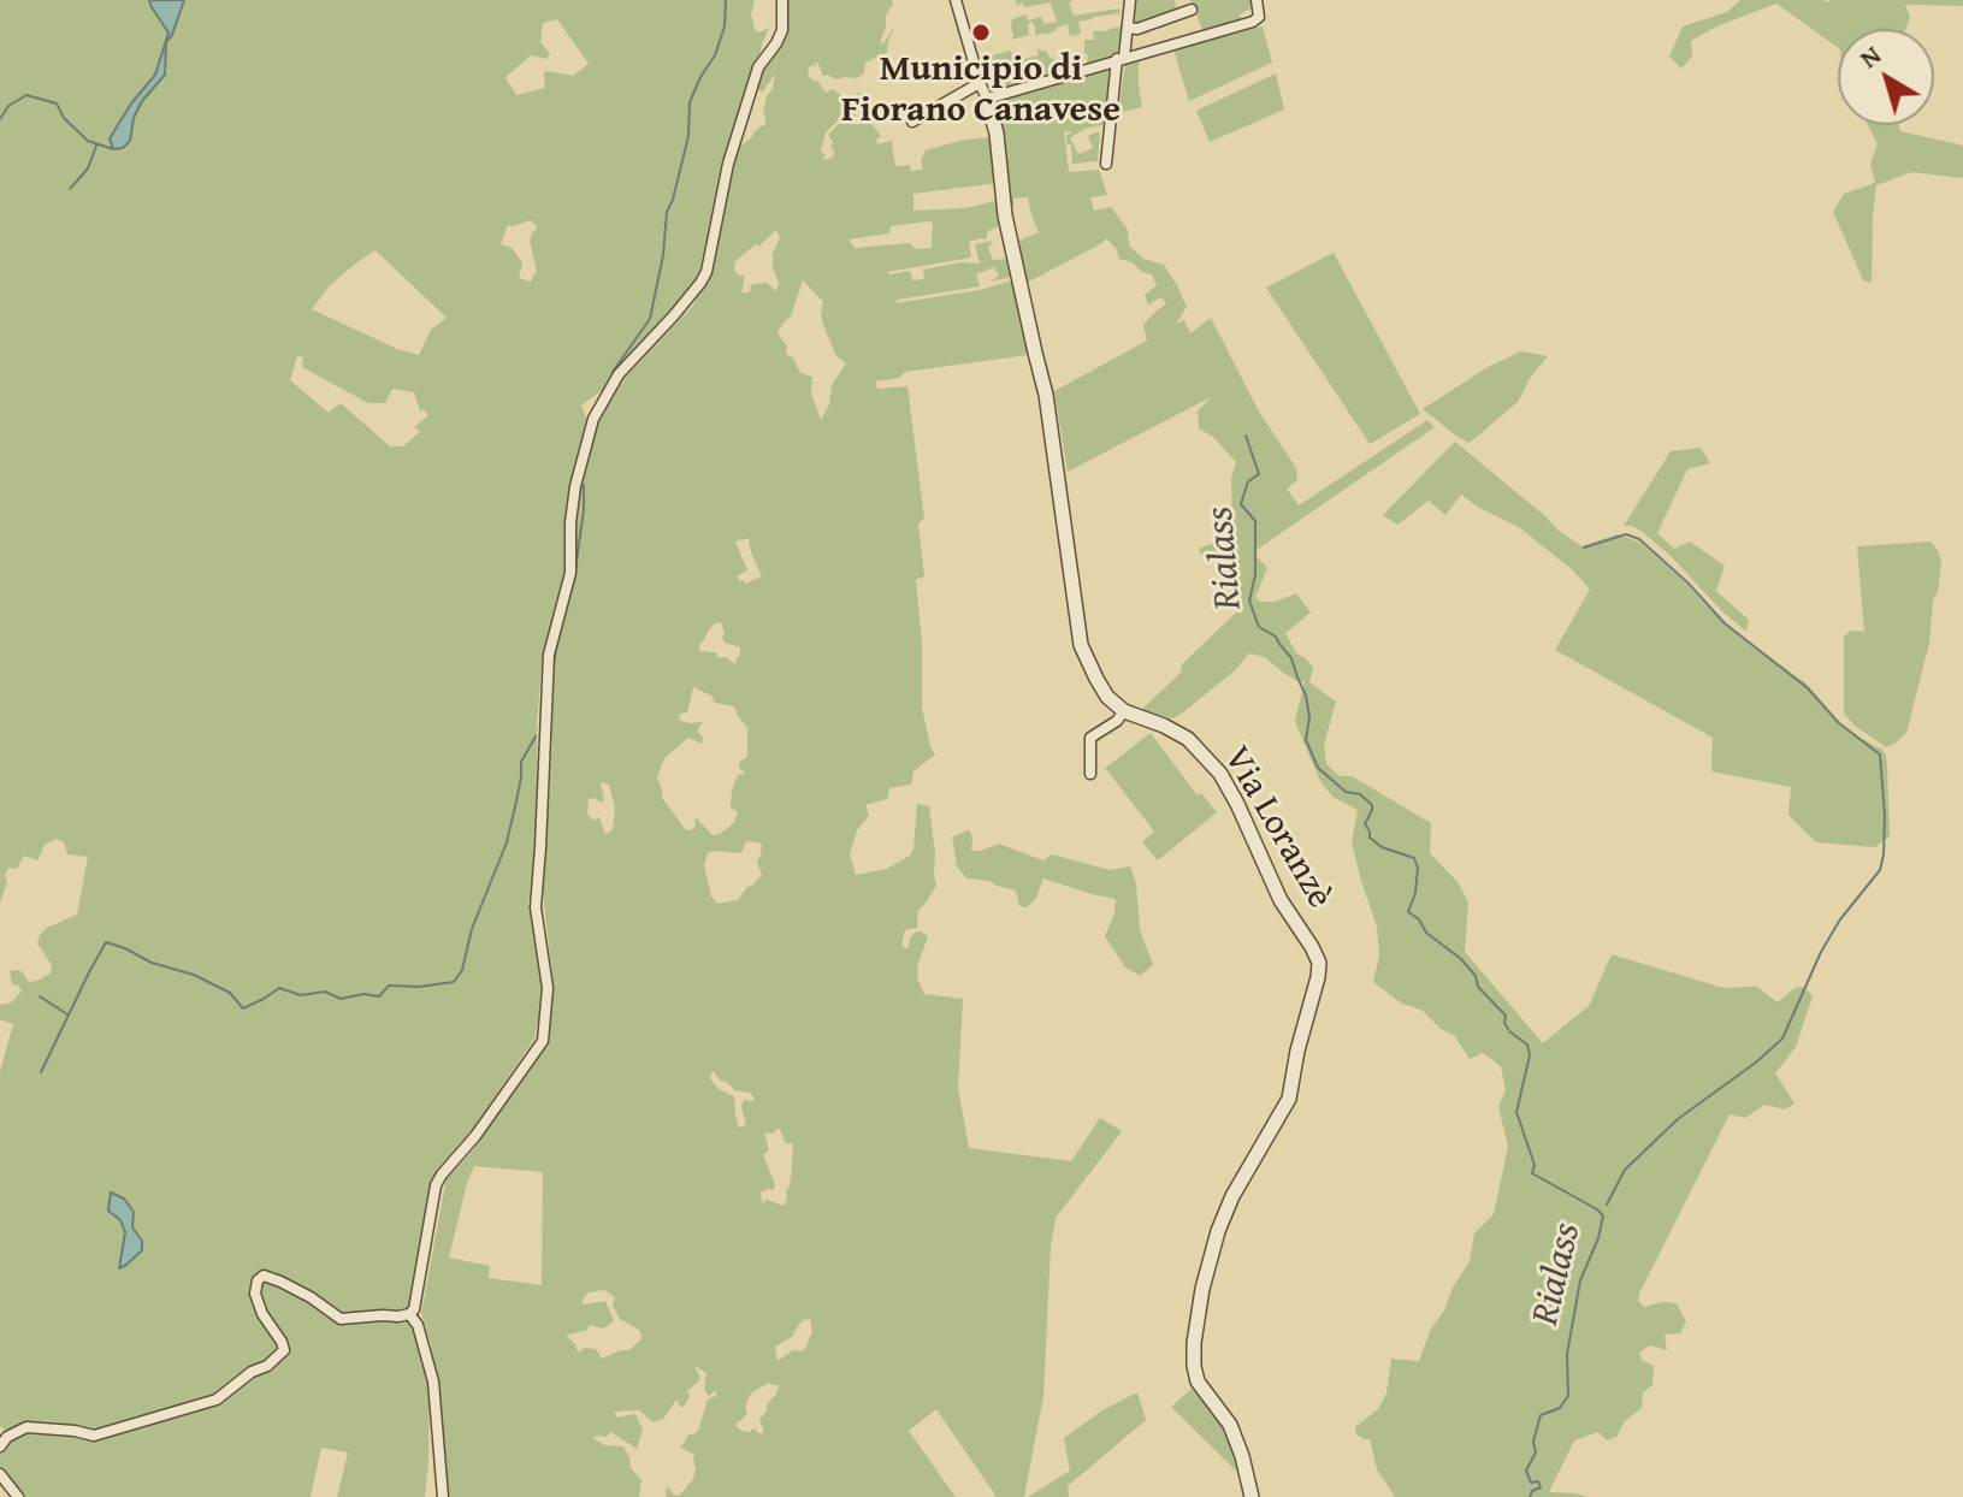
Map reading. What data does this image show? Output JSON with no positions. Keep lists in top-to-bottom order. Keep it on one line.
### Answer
{"streets":{"street":["Via Loranzè"]},"water":["Rialass"],"places":["Municipio di Fiorano Canavese"],"north":"top left"}
